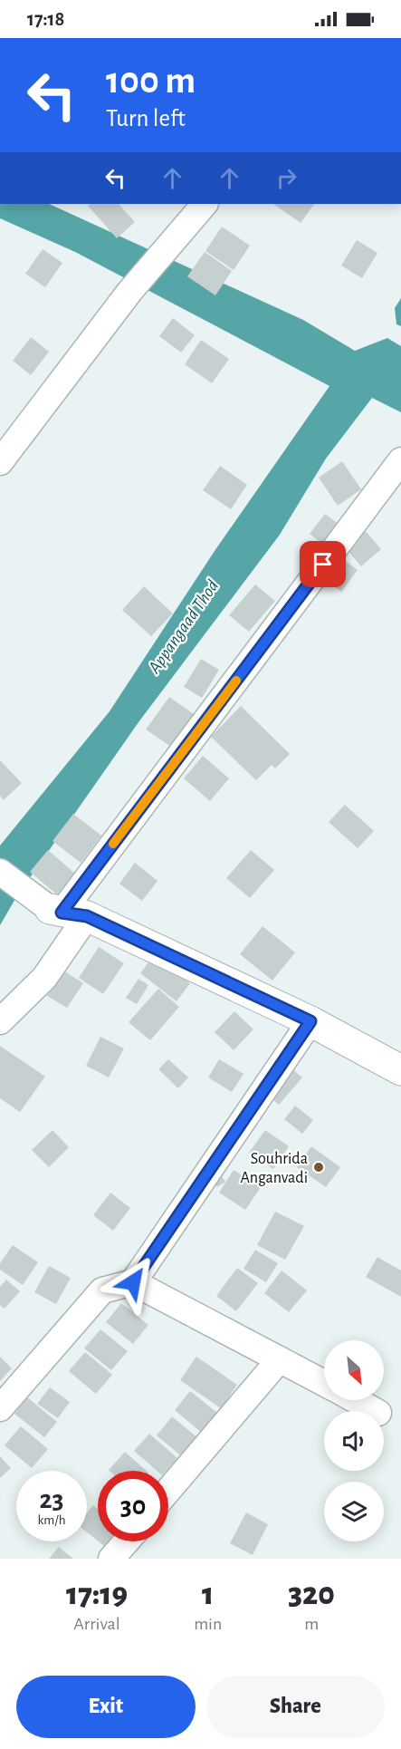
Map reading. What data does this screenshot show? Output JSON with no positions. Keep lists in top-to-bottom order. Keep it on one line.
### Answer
{"water":["Appangaad Thod"],"places":["Souhrida Anganvadi"],"north":"bottom right","page":{"status":"17:18","turn":["100 m","Turn left"],"speed":"23 km/h","limit":"30","eta":["17:19","Arrival","1","min","320","m"],"buttons":["Exit","Share"]}}
